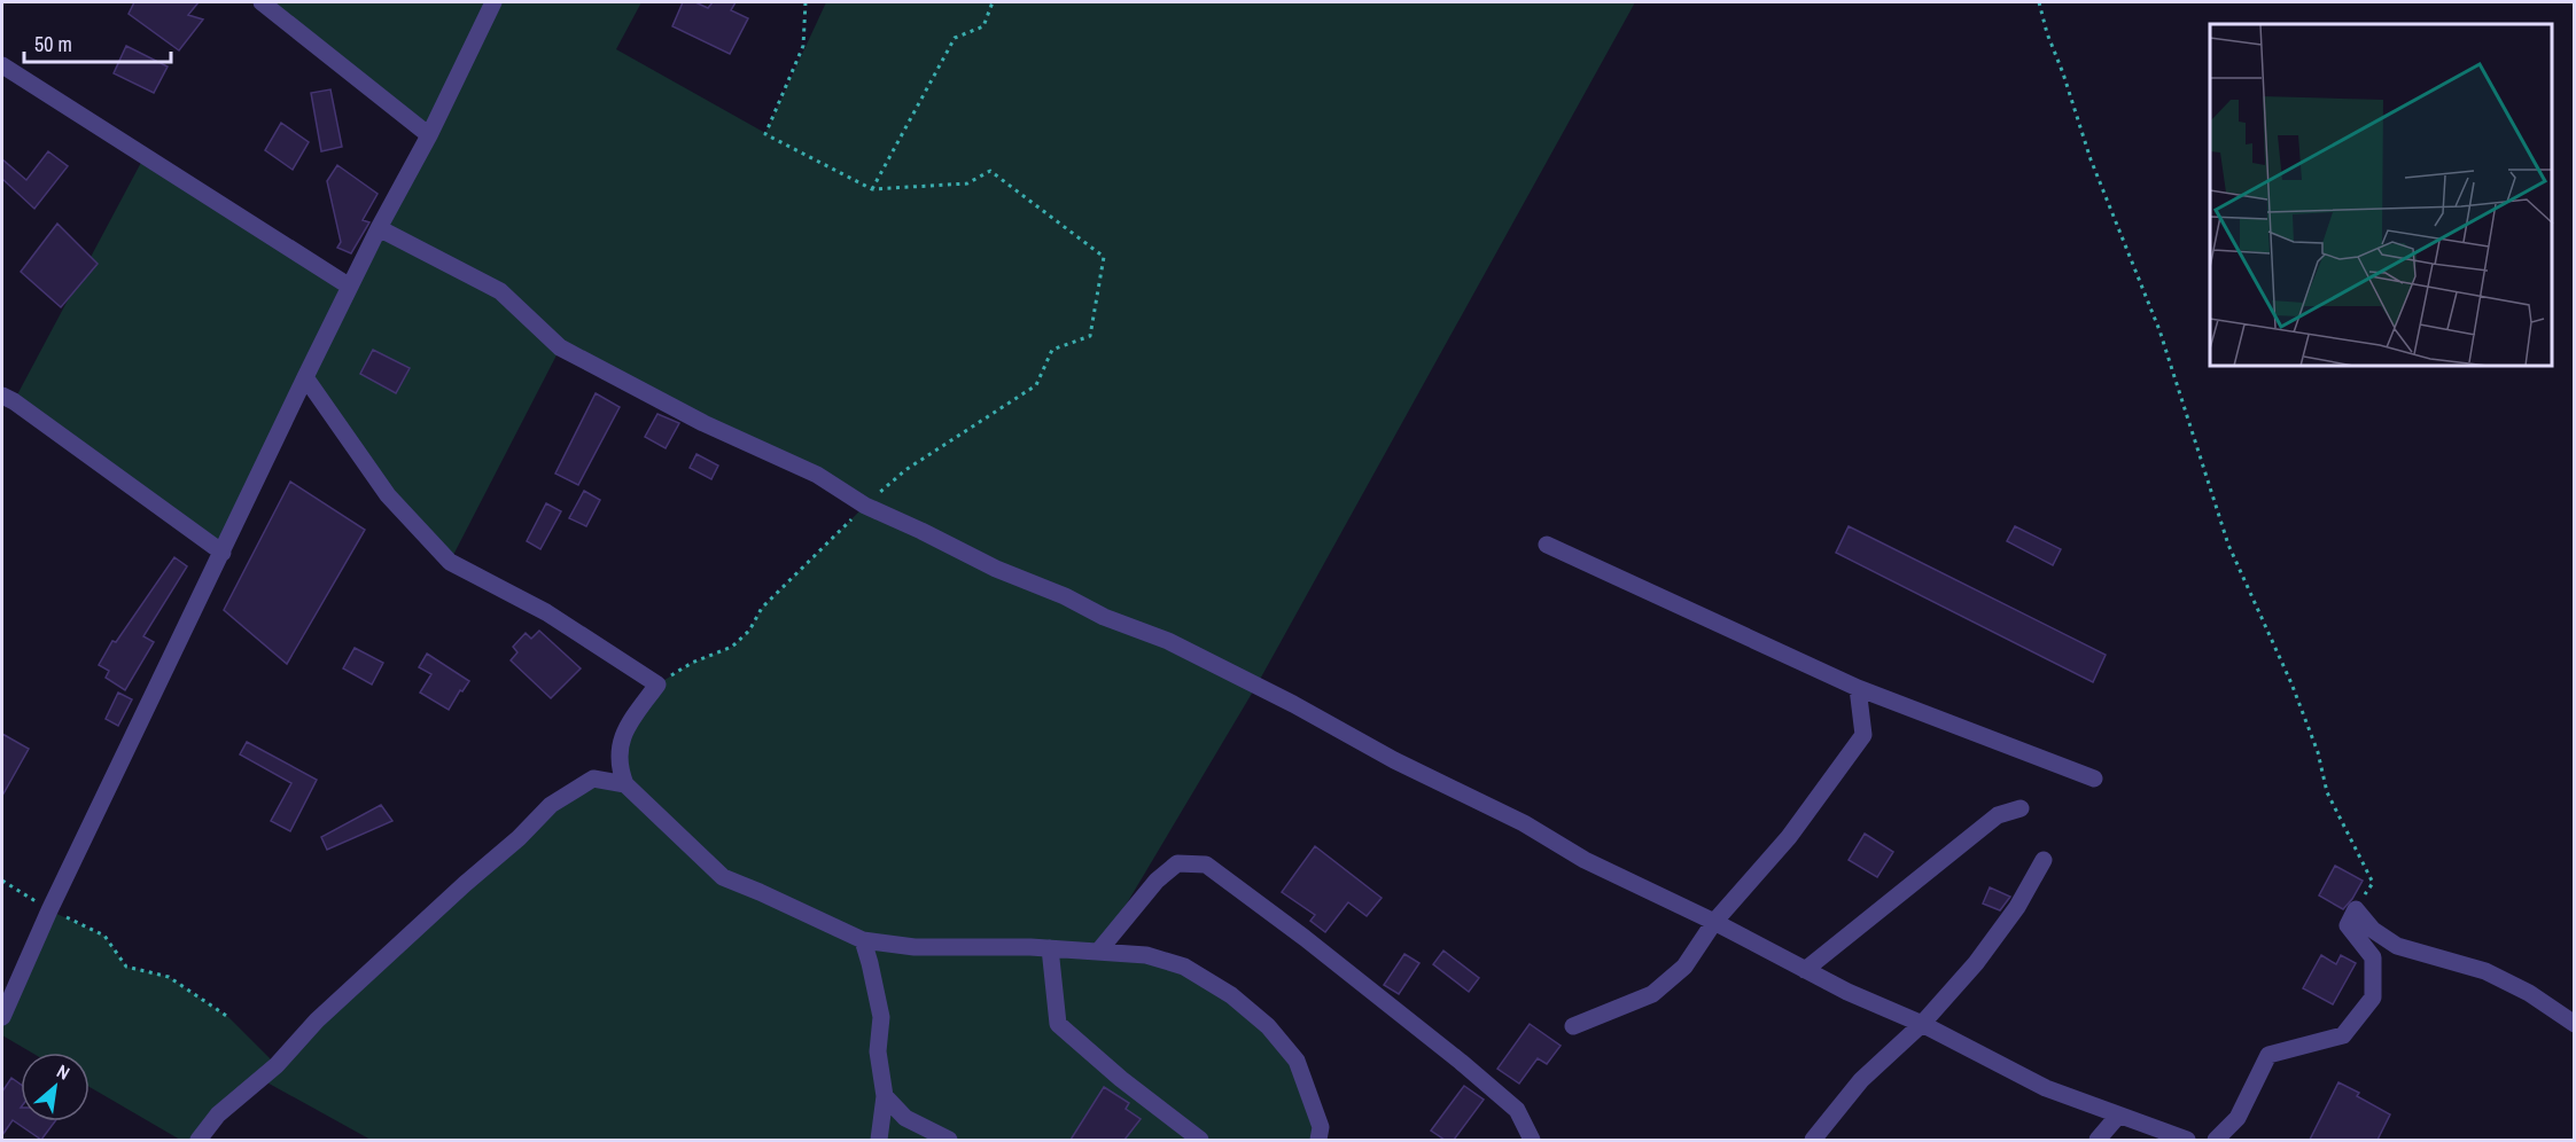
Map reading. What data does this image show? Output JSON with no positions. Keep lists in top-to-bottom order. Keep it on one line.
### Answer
{"scale_bar":"50 m","north":"top right"}
